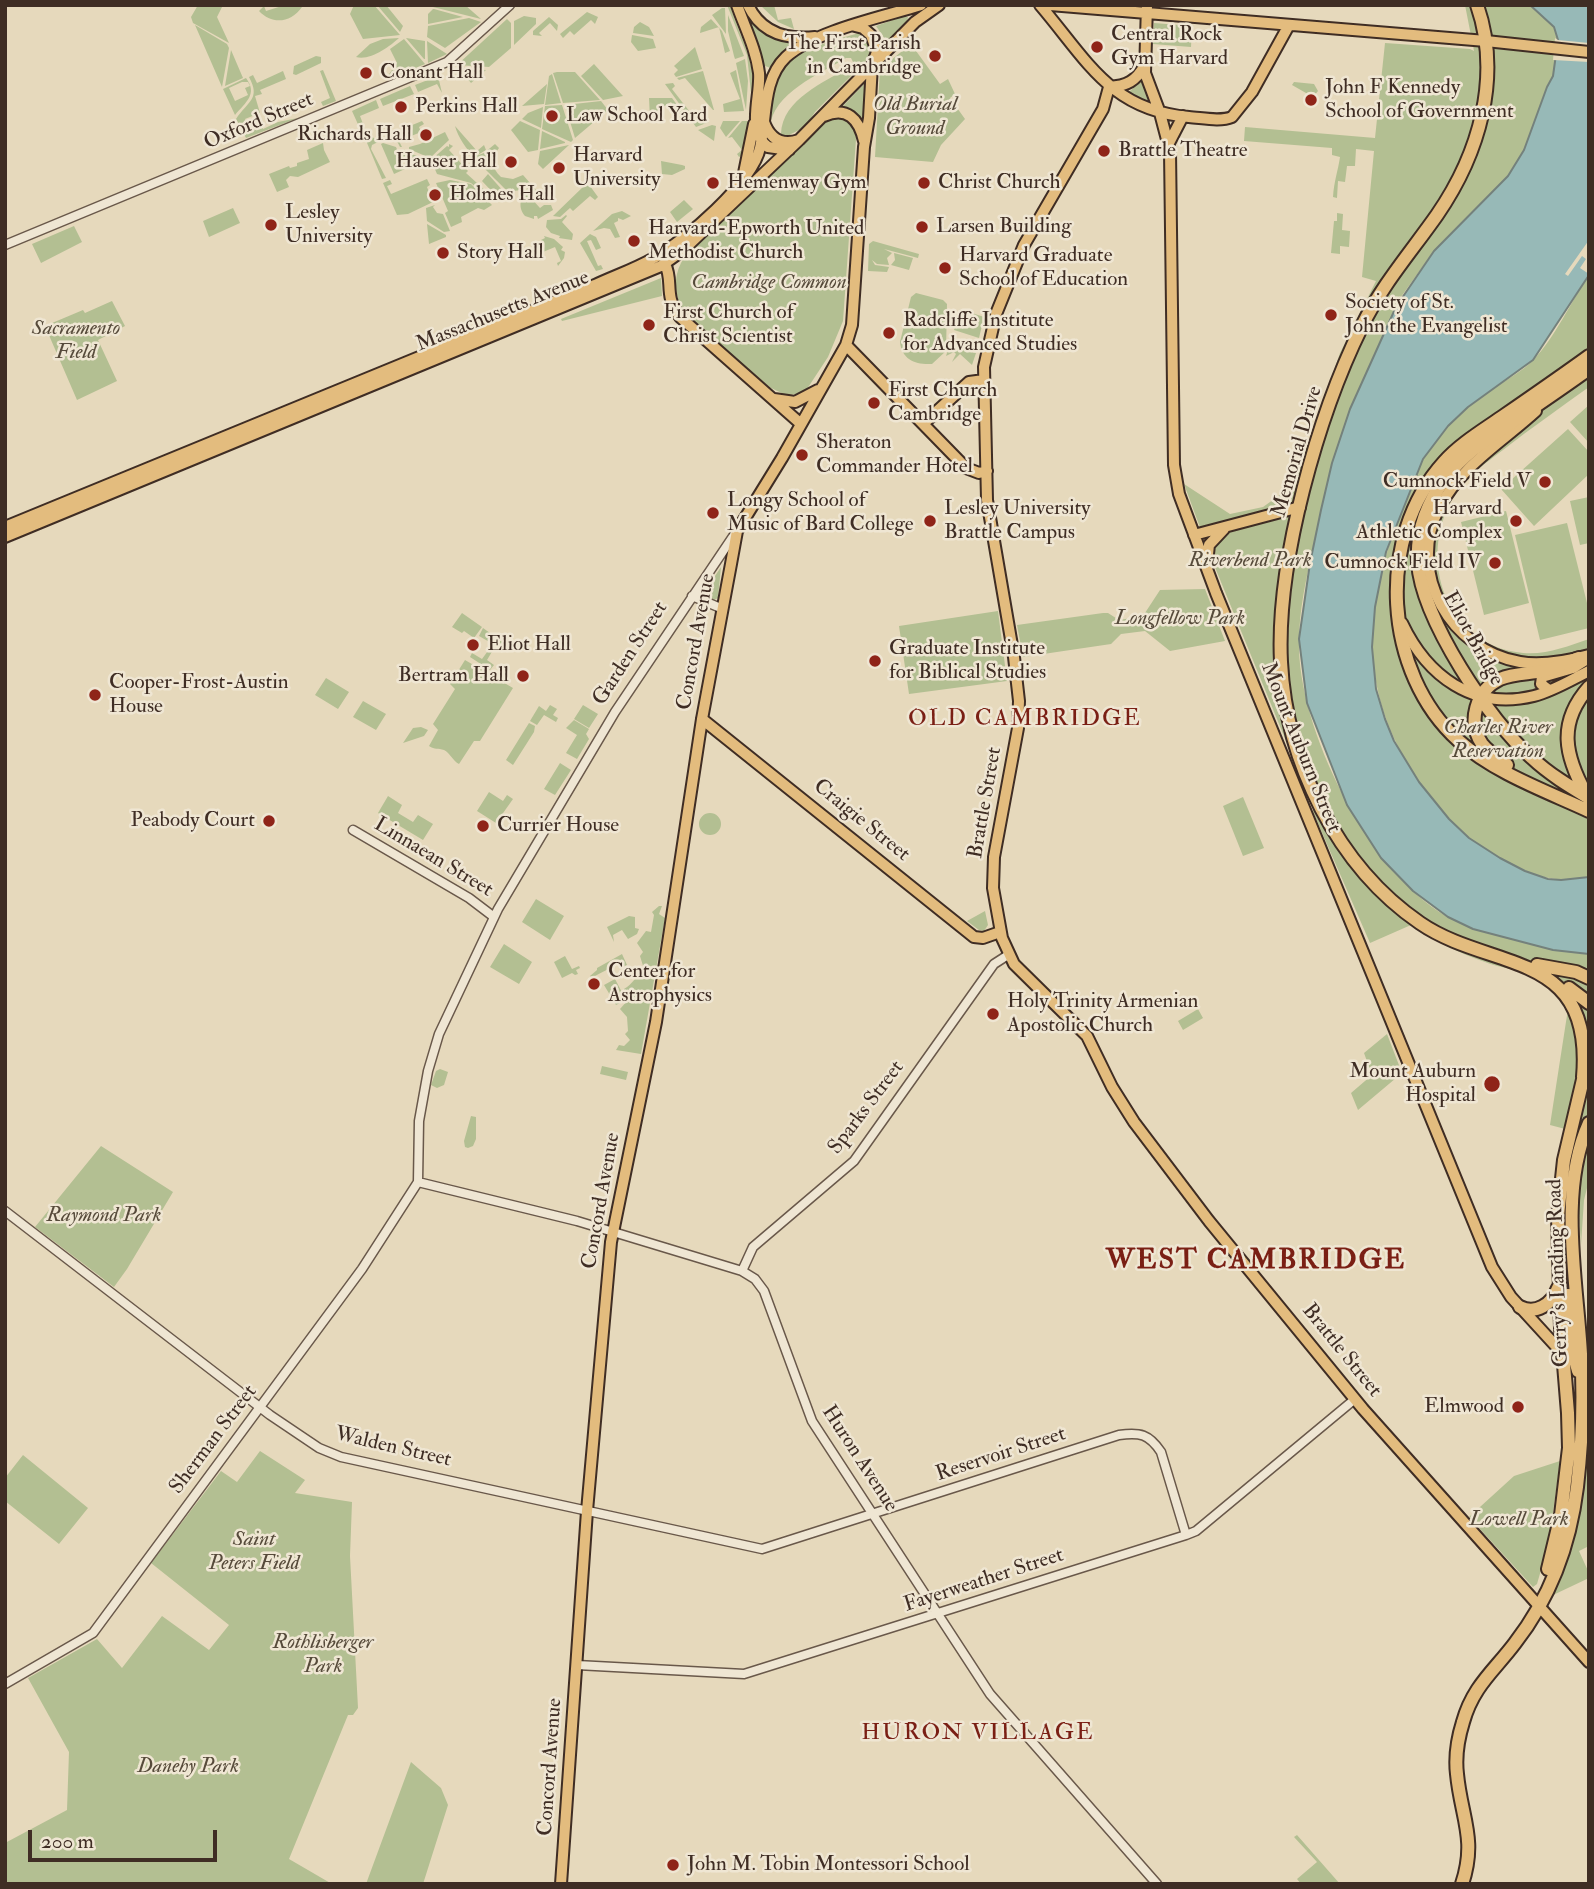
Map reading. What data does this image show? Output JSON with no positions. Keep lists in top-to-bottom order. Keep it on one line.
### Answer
{"streets":{"highway":["Memorial Drive","Eliot Bridge","Gerry's Landing Road"],"main road":["Massachusetts Avenue","Concord Avenue","Garden Street","Mount Auburn Street","Brattle Street","Craigie Street"],"street":["Oxford Street","Linnaean Street","Sparks Street","Sherman Street","Walden Street","Reservoir Street","Huron Avenue","Fayerweather Street"]},"crossings":[["Massachusetts Avenue","Garden Street"],["Concord Avenue","Garden Street"],["Concord Avenue","Craigie Street"],["Concord Avenue","Walden Street"],["Concord Avenue","Huron Avenue"],["Concord Avenue","Fayerweather Street"],["Garden Street","Linnaean Street"],["Garden Street","Sherman Street"],["Garden Street","Huron Avenue"],["Mount Auburn Street","Gerry's Landing Road"],["Brattle Street","Craigie Street"],["Brattle Street","Sparks Street"],["Brattle Street","Gerry's Landing Road"],["Brattle Street","Fayerweather Street"],["Sparks Street","Huron Avenue"],["Sherman Street","Walden Street"],["Sherman Street","Huron Avenue"],["Walden Street","Reservoir Street"],["Reservoir Street","Huron Avenue"],["Reservoir Street","Fayerweather Street"],["Huron Avenue","Fayerweather Street"]],"districts":["OLD CAMBRIDGE","WEST CAMBRIDGE","HURON VILLAGE"],"parks":["Old Burial Ground","Cambridge Common","Sacramento Field","Riverbend Park","Longfellow Park","Charles River Reservation","Raymond Park","Lowell Park","Saint Peters Field","Rothlisberger Park","Danehy Park"],"places":["Central Rock Gym Harvard","The First Parish in Cambridge","Conant Hall","John F Kennedy School of Government","Perkins Hall","Law School Yard","Richards Hall","Brattle Theatre","Hauser Hall","Harvard University","Hemenway Gym","Christ Church","Holmes Hall","Lesley University","Larsen Building","Harvard-Epworth United Methodist Church","Story Hall","Harvard Graduate School of Education","Society of St. John the Evangelist","First Church of Christ Scientist","Radcliffe Institute for Advanced Studies","First Church Cambridge","Sheraton Commander Hotel","Cumnock Field V","Longy School of Music of Bard College","Lesley University Brattle Campus","Harvard Athletic Complex","Cumnock Field IV","Eliot Hall","Graduate Institute for Biblical Studies","Bertram Hall","Cooper-Frost-Austin House","Peabody Court","Currier House","Center for Astrophysics","Holy Trinity Armenian Apostolic Church","Mount Auburn Hospital","Elmwood","John M. Tobin Montessori School"],"scale_bar":"200 m"}
